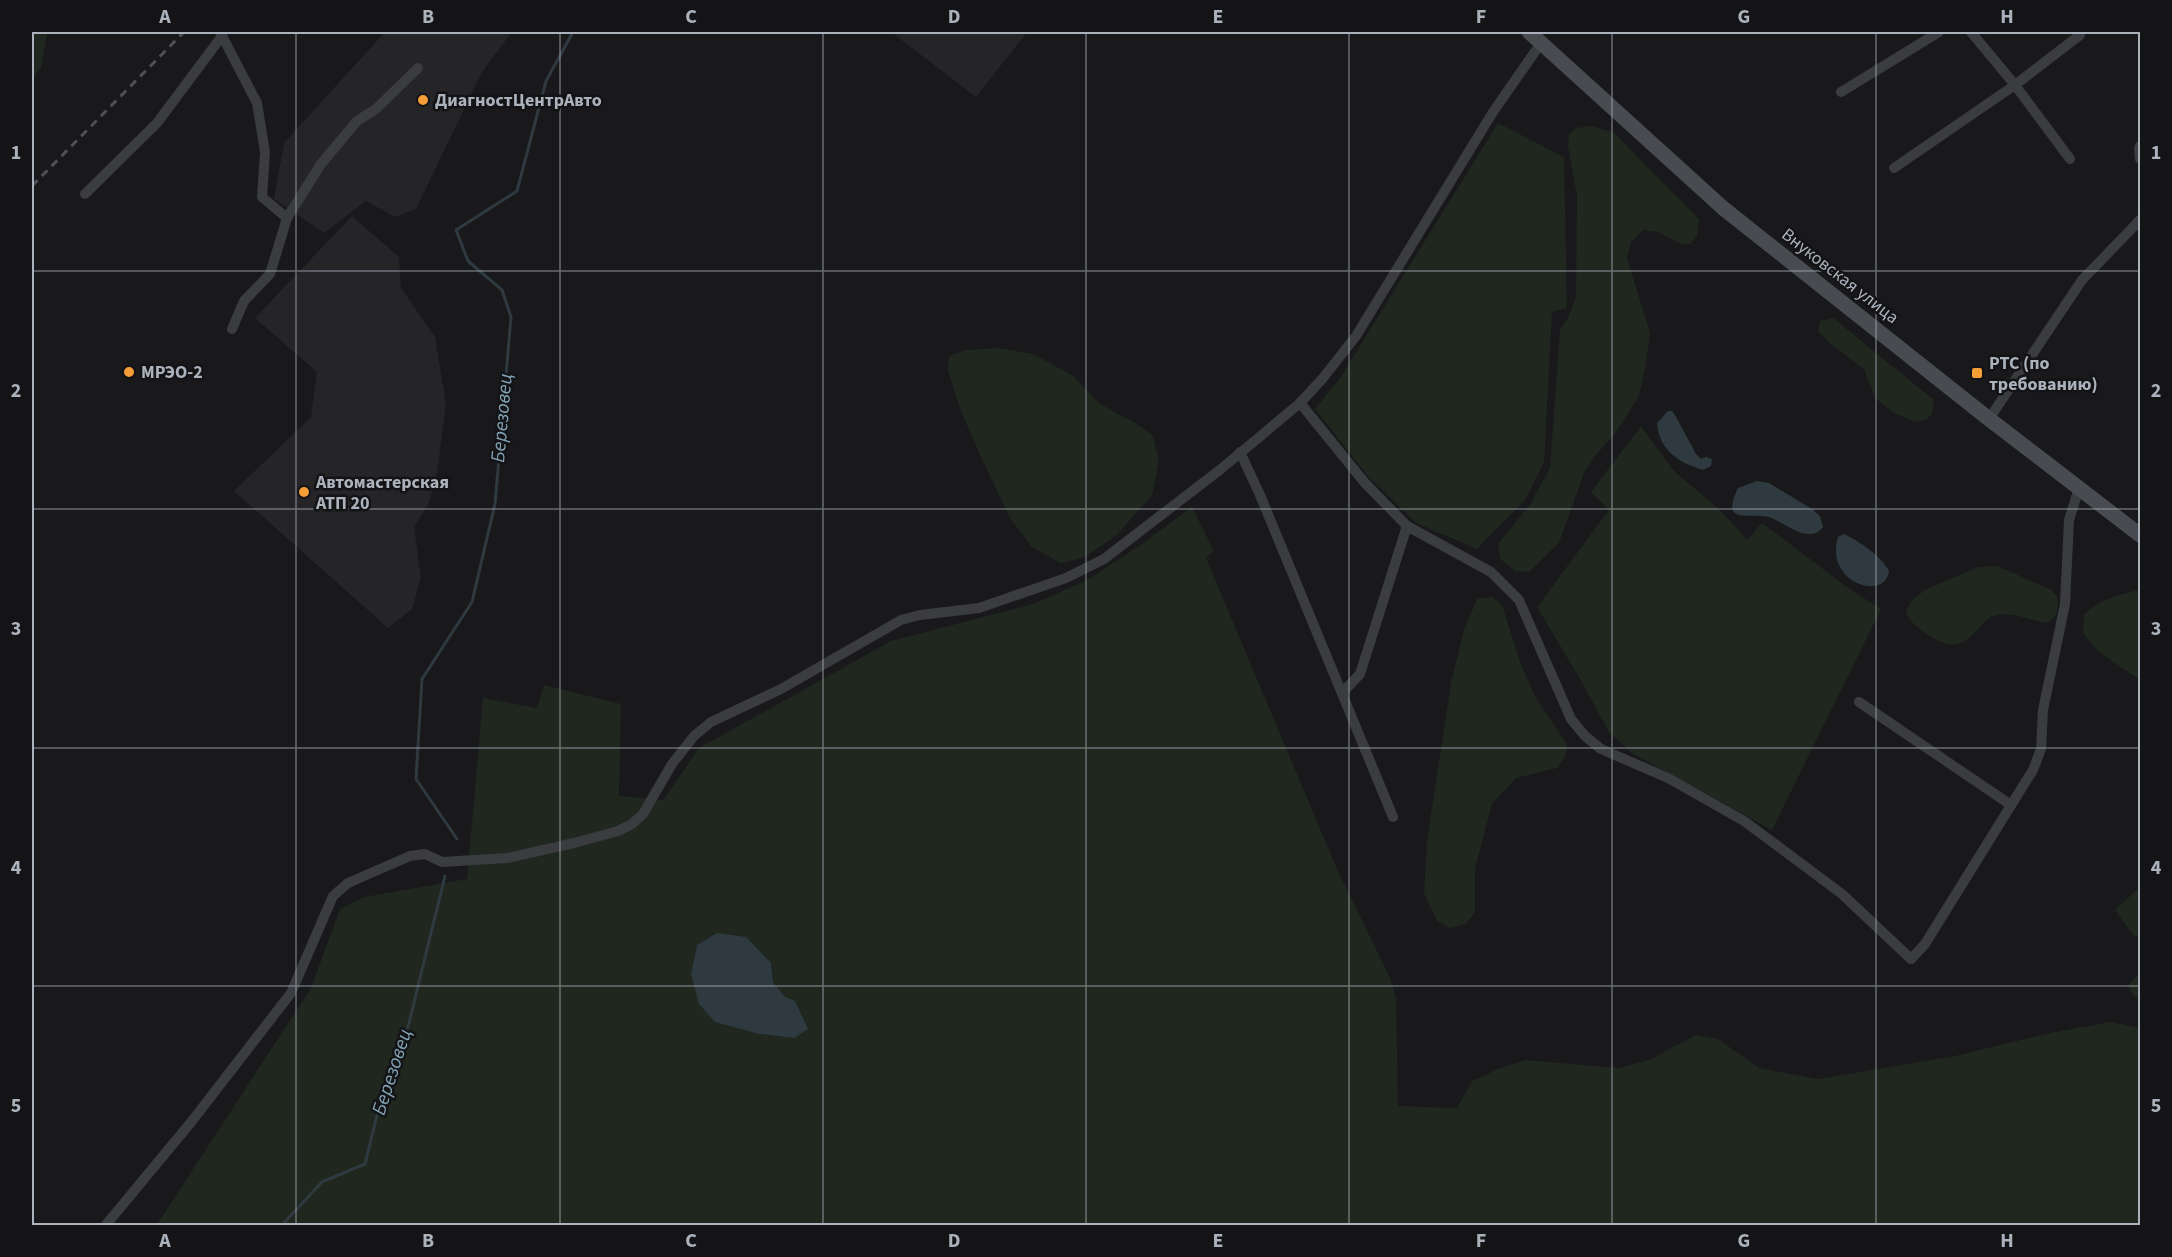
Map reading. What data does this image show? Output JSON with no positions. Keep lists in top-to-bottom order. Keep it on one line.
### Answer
{"streets":{"main road":["Внуковская улица"]},"water":["Березовец"],"places":{"other":["ДиагностЦентрАвто","МРЭО-2","Автомастерская АТП 20"],"transit":["РТС (по требованию)"]},"grid":{"columns":["A","B","C","D","E","F","G","H"],"rows":["1","2","3","4","5"]}}
